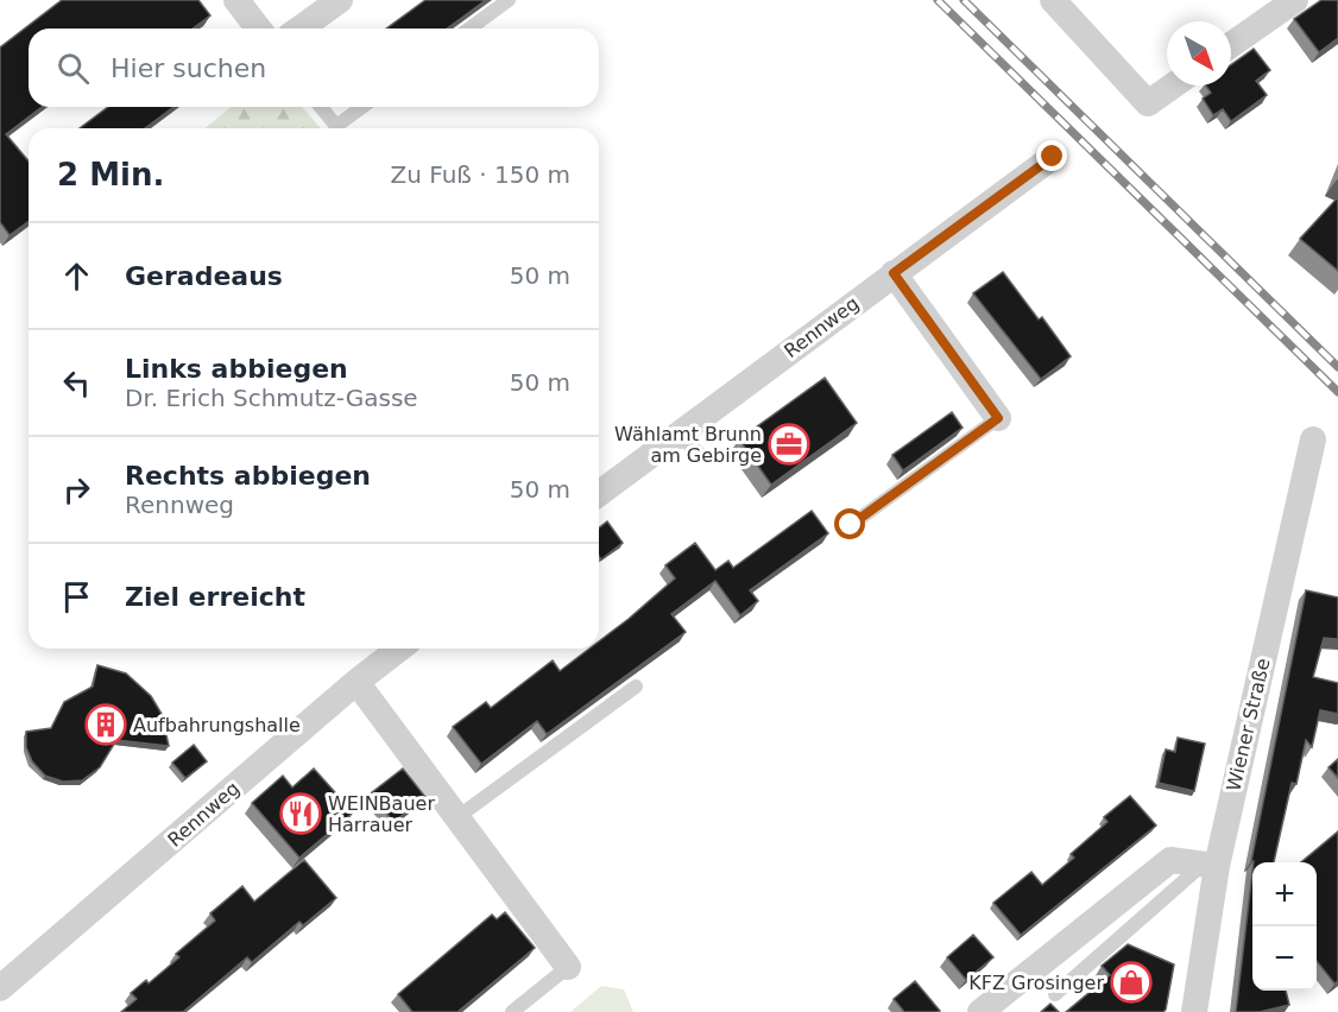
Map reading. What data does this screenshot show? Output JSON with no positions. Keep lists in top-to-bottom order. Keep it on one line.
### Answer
{"streets":{"street":["Rennweg","Wiener Straße"]},"places":{"office":["Wählamt Brunn am Gebirge"],"building":["Aufbahrungshalle"],"restaurant":["WEINBauer Harrauer"],"shop":["KFZ Grosinger"]},"north":"bottom right","page":{"search":"Hier suchen","heading":["2 Min.","Zu Fuß · 150 m"],"list":[["Geradeaus","50 m"],["Links abbiegen","Dr. Erich Schmutz-Gasse","50 m"],["Rechts abbiegen","Rennweg","50 m"],"Ziel erreicht"],"map_buttons":["+","−"]}}
